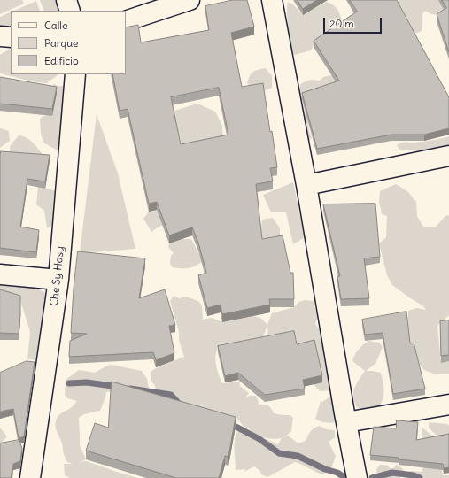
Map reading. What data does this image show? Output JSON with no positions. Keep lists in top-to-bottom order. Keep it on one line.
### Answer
{"streets":{"street":["Che Sy Hasy"]},"legend":["Calle","Parque","Edificio"],"scale_bar":"20 m"}
